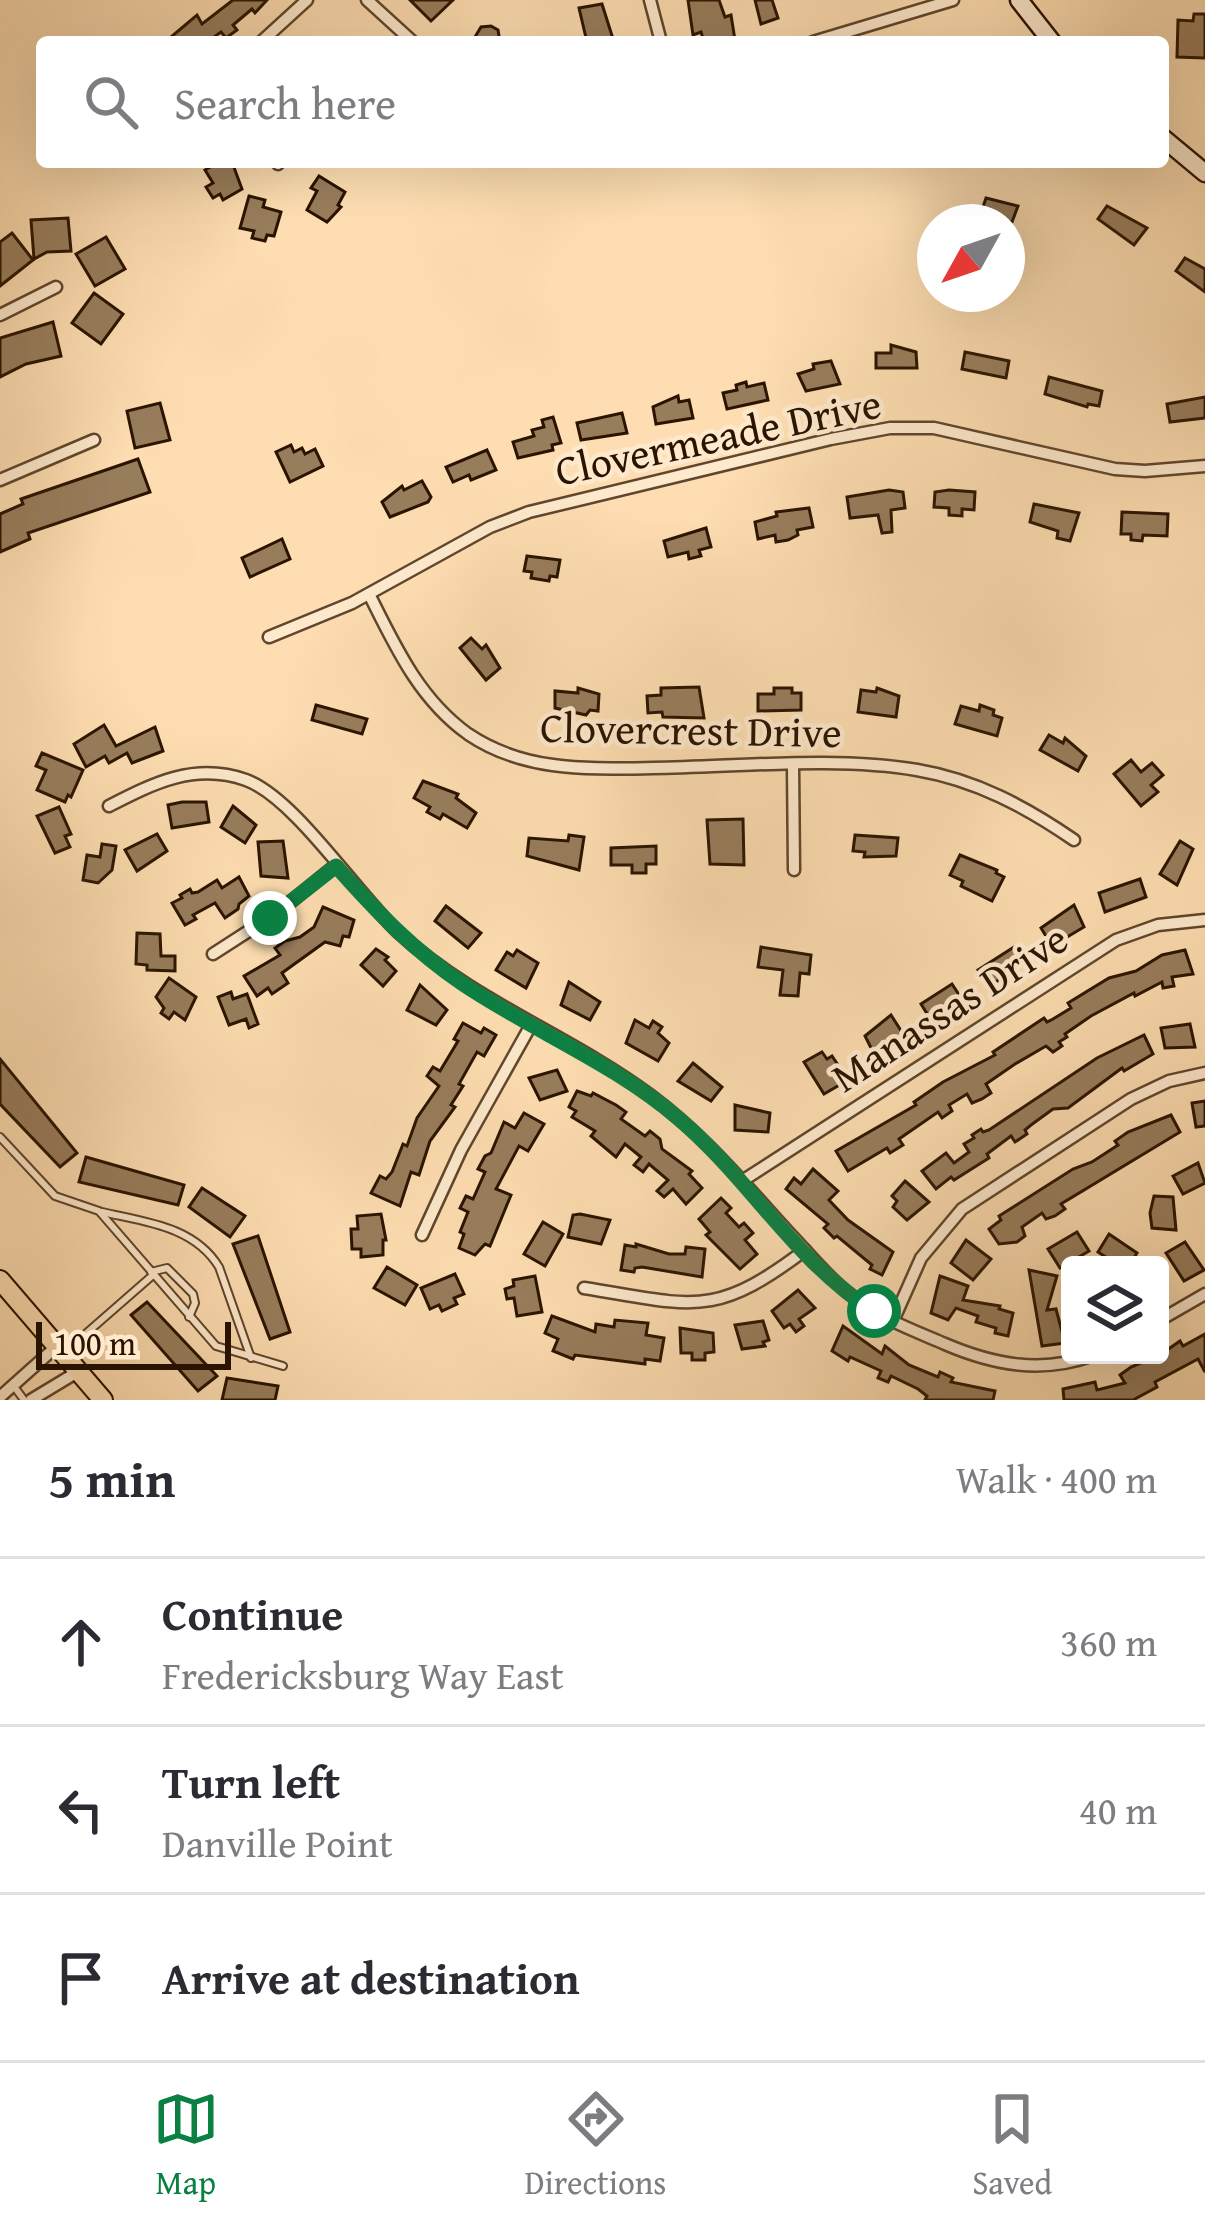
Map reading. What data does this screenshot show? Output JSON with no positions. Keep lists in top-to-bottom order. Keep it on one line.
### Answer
{"streets":{"street":["Clovermeade Drive","Clovercrest Drive","Manassas Drive"]},"crossings":[["Clovermeade Drive","Clovercrest Drive"]],"scale_bar":"100 m","north":"bottom left","page":{"search":"Search here","scale":"100 m","heading":["5 min","Walk · 400 m"],"list":[["Continue","Fredericksburg Way East","360 m"],["Turn left","Danville Point","40 m"],"Arrive at destination"],"nav":["Map","Directions","Saved"]}}
